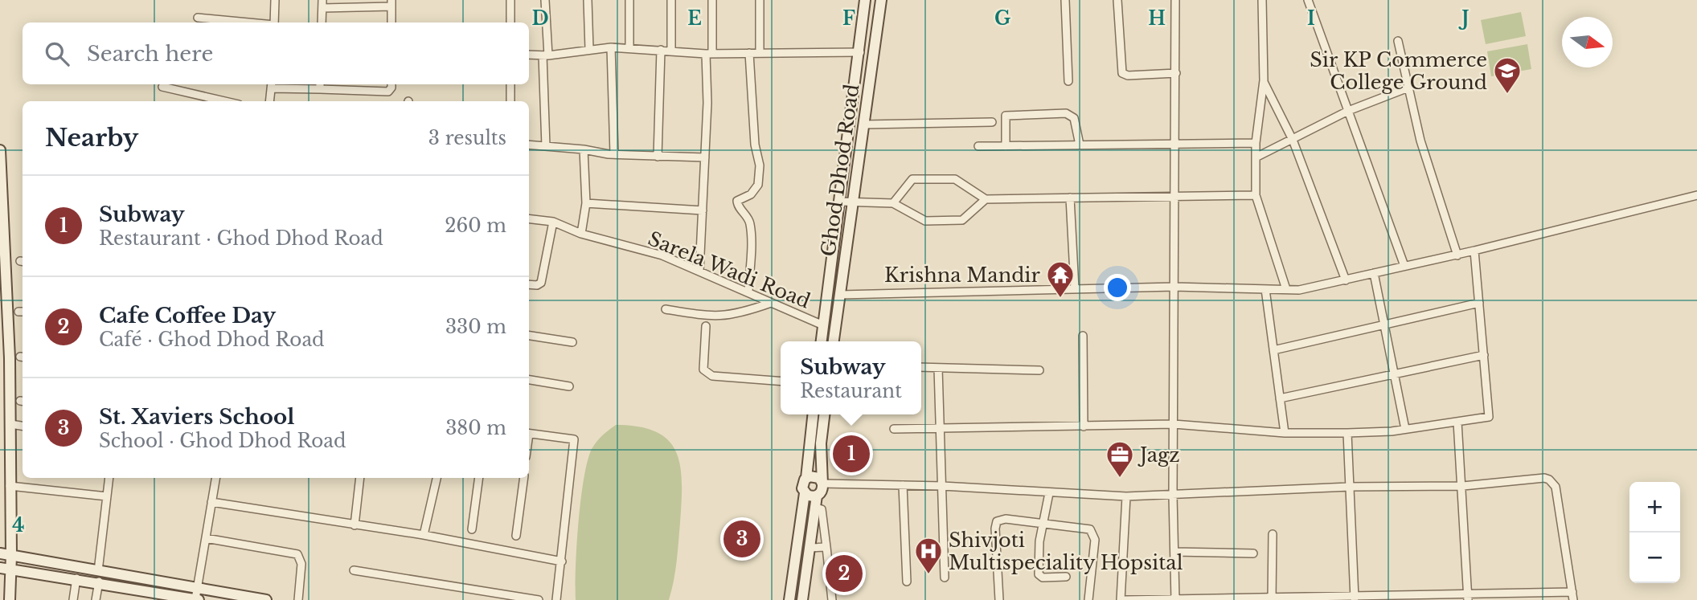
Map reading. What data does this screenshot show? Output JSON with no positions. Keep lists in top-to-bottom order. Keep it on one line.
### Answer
{"streets":{"main road":["Ghod Dhod Road"],"street":["Sarela Wadi Road"]},"places":{"school or university":["Sir KP Commerce College Ground"],"temple":["Krishna Mandir"],"office":["Jagz"],"hospital":["Shivjoti Multispeciality Hopsital"]},"north":"right","page":{"search":"Search here","heading":["Nearby","3 results"],"list":[{"mark":"1","name":"Subway","note":"Restaurant · Ghod Dhod Road","value":"260 m"},{"mark":"2","name":"Cafe Coffee Day","note":"Café · Ghod Dhod Road","value":"330 m"},{"mark":"3","name":"St. Xaviers School","note":"School · Ghod Dhod Road","value":"380 m"}],"popup":["Subway","Restaurant"],"pins":["1","3","2"],"map_buttons":["+","−"]},"grid":{"columns":["D","E","F","G","H","I","J"],"rows":["4"]}}
